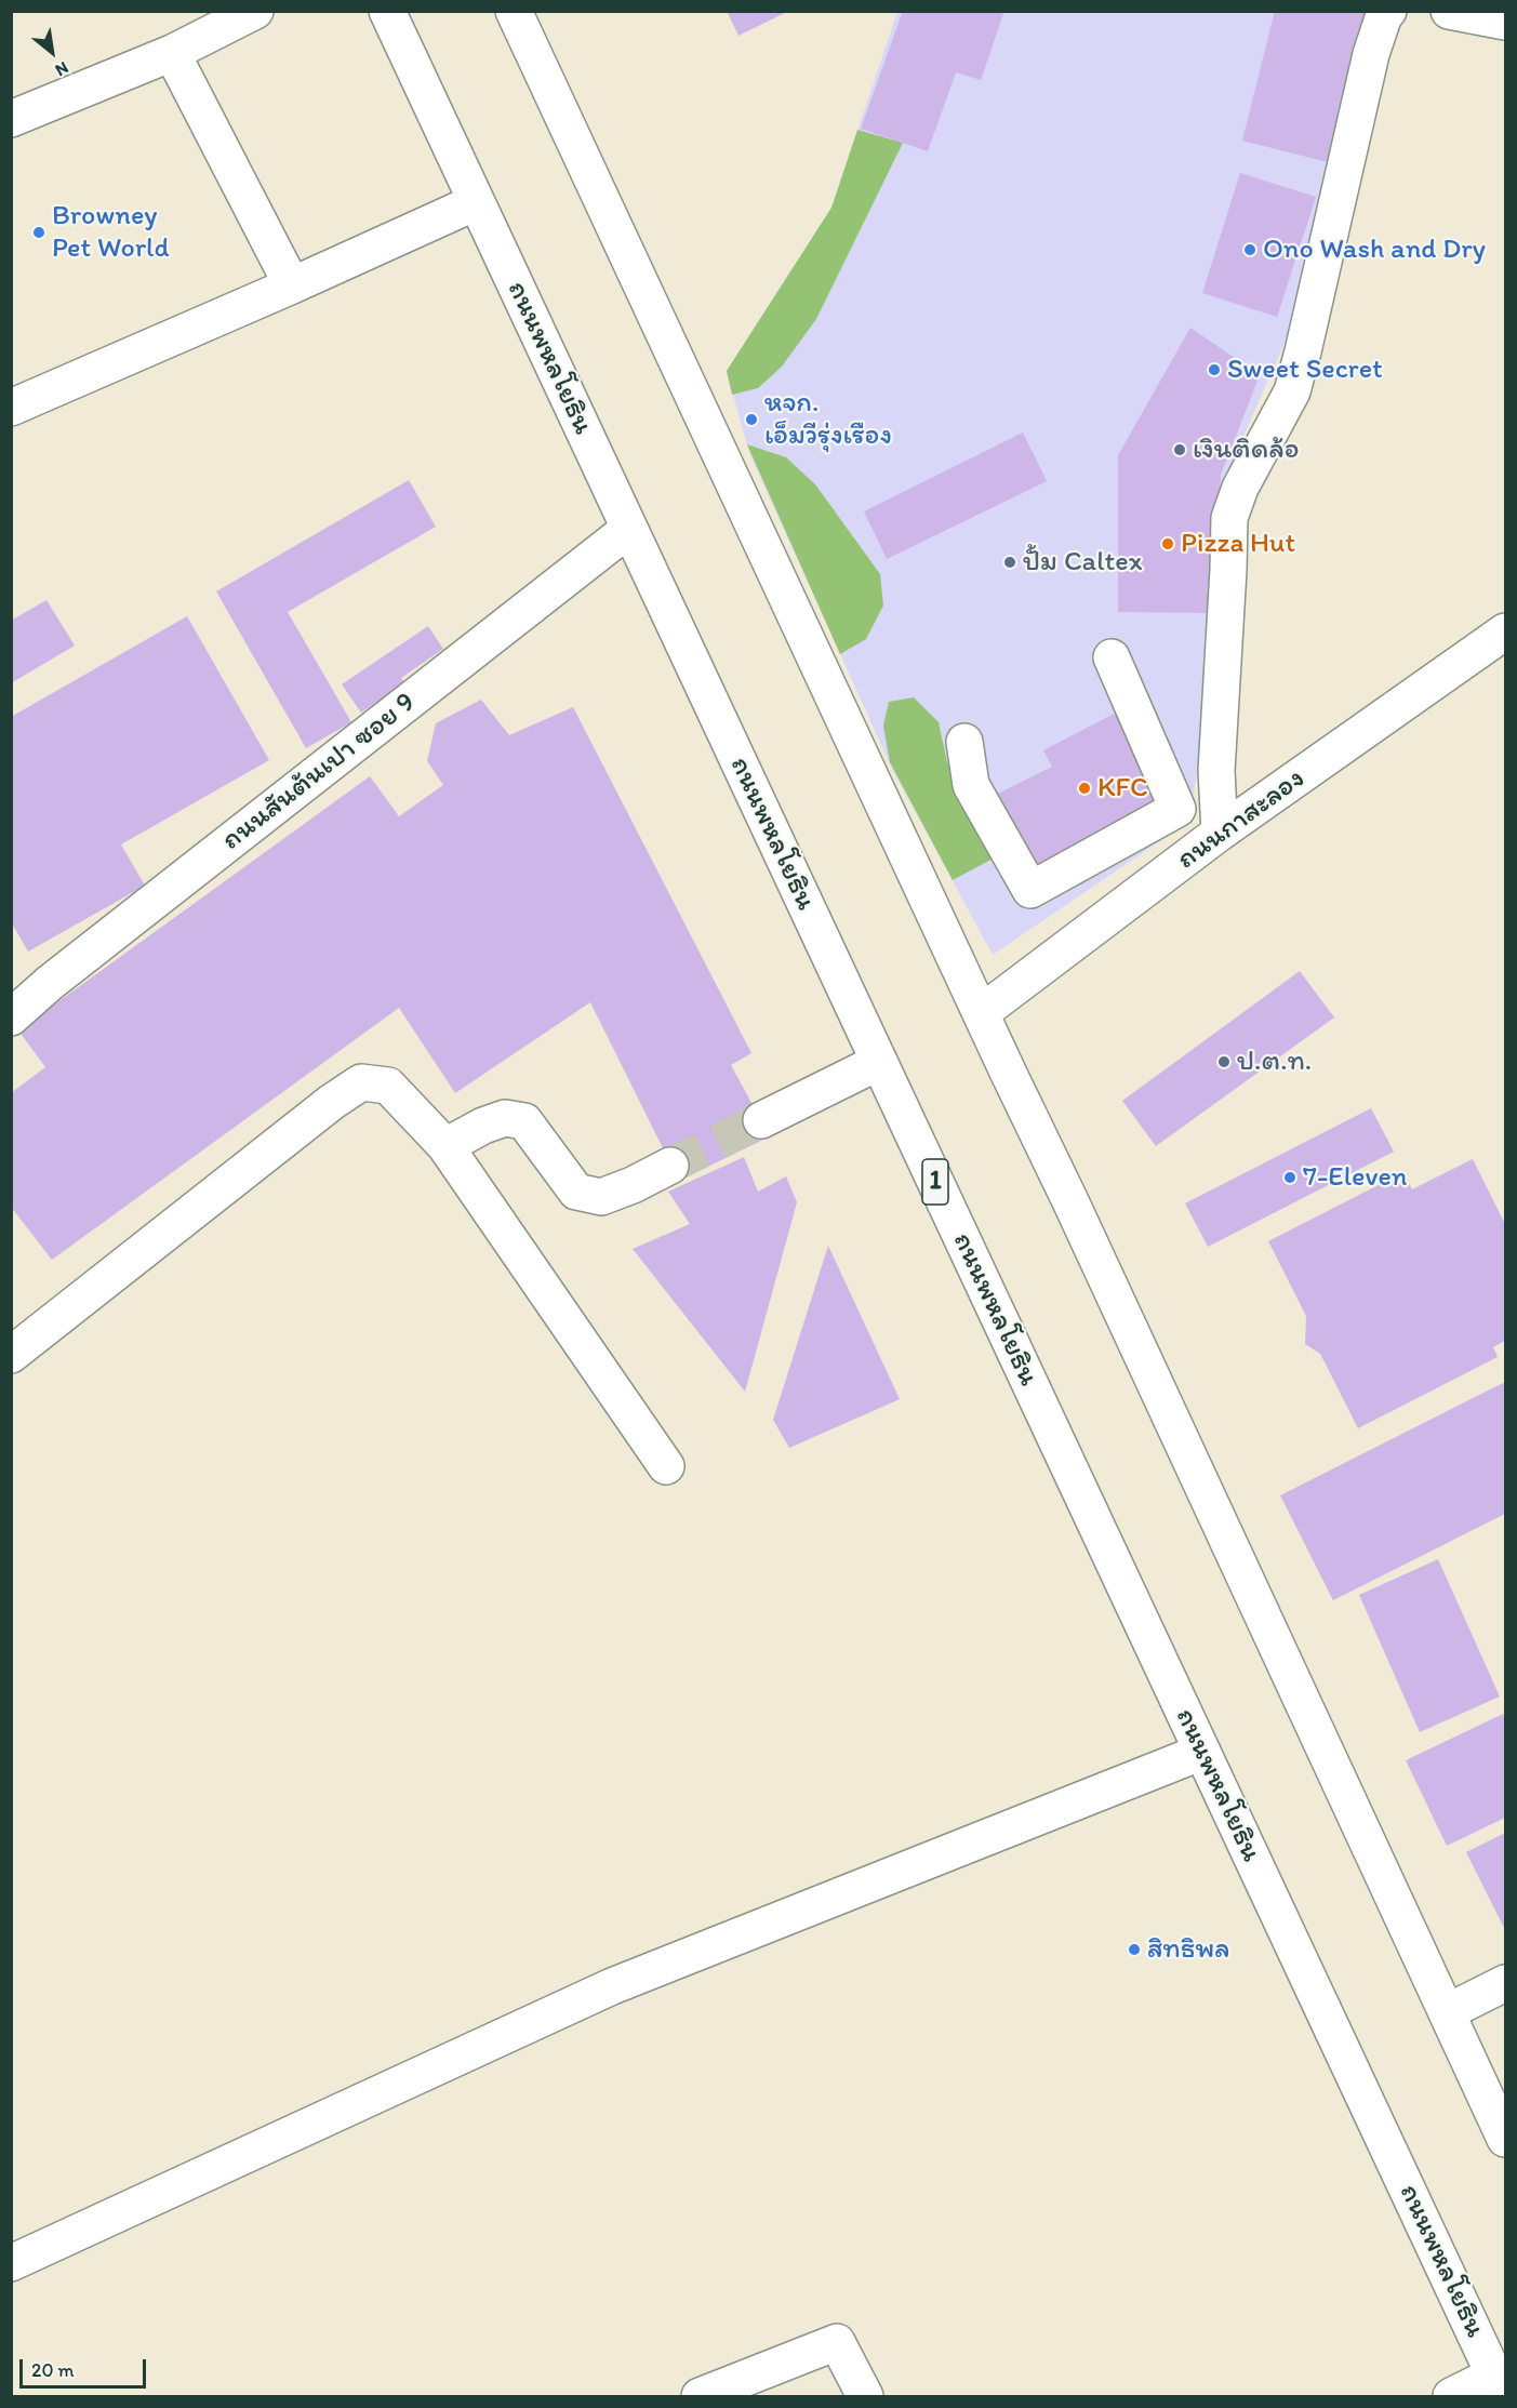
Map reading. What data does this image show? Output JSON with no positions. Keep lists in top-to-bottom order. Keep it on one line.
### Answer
{"streets":{"main road":["ถนนพหลโยธิน","ถนนสันต้นเปา ซอย 9","ถนนกาสะลอง","1"]},"crossings":[["ถนนพหลโยธิน","ถนนสันต้นเปา ซอย 9"]],"places":["Browney Pet World","Ono Wash and Dry","Sweet Secret","หจก. เอ็มวีรุ่งเรือง","เงินติดล้อ","Pizza Hut","ปั้ม Caltex","KFC","ป.ต.ท.","7-Eleven","สิทธิพล"],"scale_bar":"20 m","north":"bottom right"}
